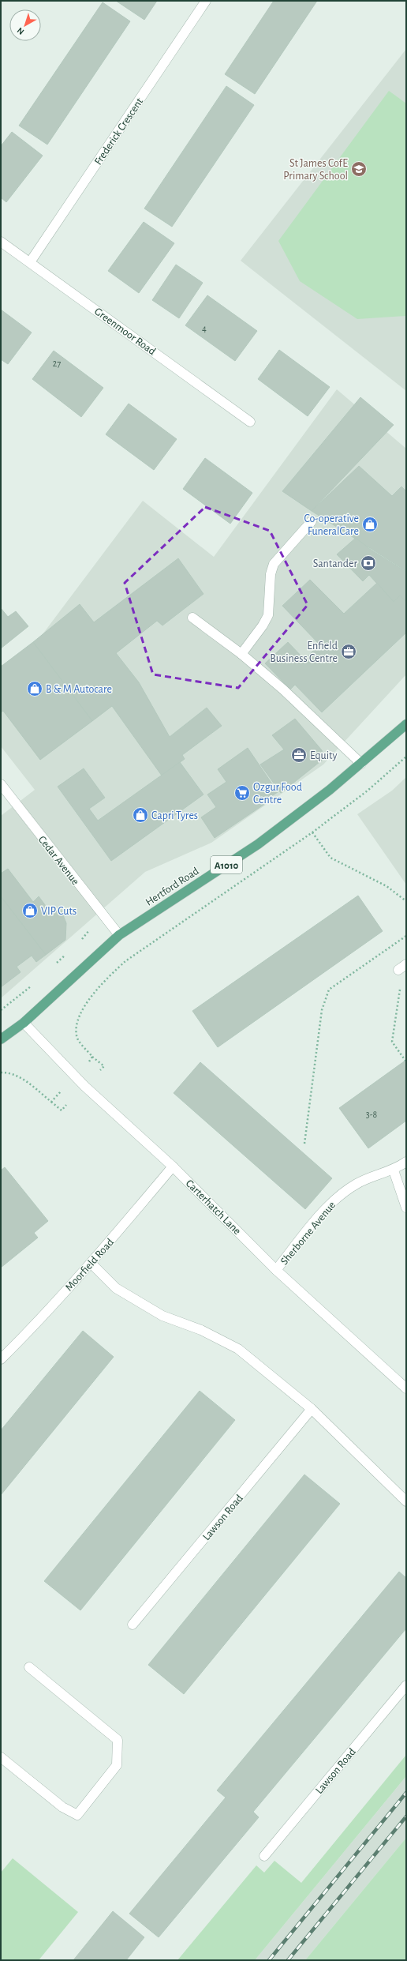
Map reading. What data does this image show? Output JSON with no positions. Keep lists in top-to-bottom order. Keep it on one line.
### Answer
{"streets":{"main road":["A1010","Hertford Road"],"street":["Frederick Crescent","Greenmoor Road","Cedar Avenue","Carterhatch Lane","Sherborne Avenue","Moorfield Road","Lawson Road"]},"crossings":[["Frederick Crescent","Greenmoor Road"],["Cedar Avenue","Hertford Road"],["Hertford Road","Carterhatch Lane"],["Carterhatch Lane","Sherborne Avenue"],["Carterhatch Lane","Moorfield Road"]],"places":{"school or university":["St James CofE Primary School"],"shop":["Co-operative FuneralCare","B & M Autocare","Capri Tyres","VIP Cuts"],"bank":["Santander"],"office":["Enfield Business Centre","Equity"],"supermarket":["Ozgur Food Centre"]},"house_numbers":["4","27","3-8"],"north":"bottom left"}
